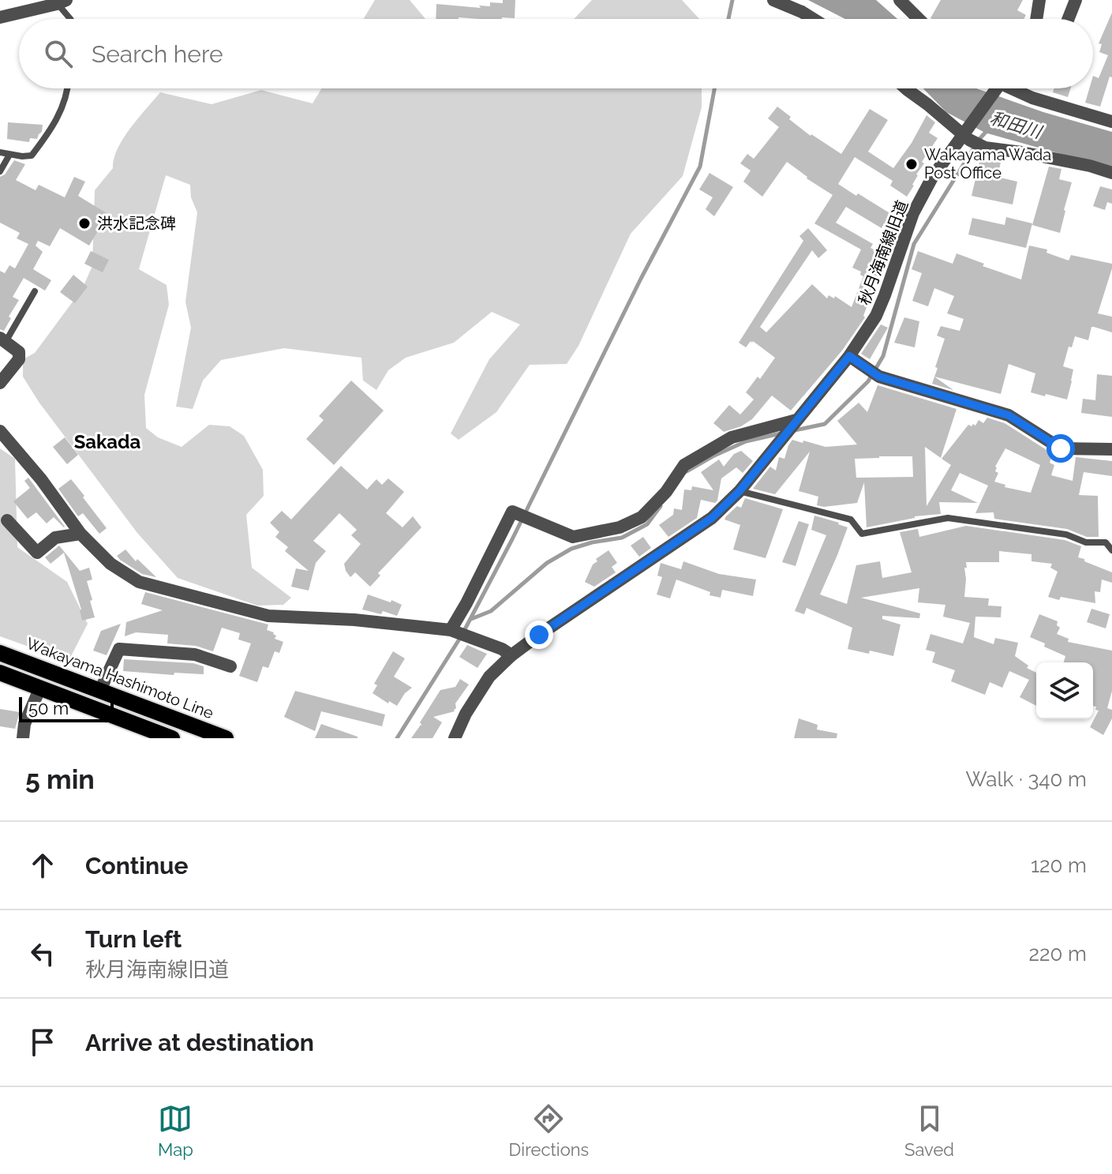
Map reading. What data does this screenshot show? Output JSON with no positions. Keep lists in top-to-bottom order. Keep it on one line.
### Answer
{"streets":{"main road":["Wakayama Hashimoto Line"],"street":["秋月海南線旧道"]},"districts":["Sakada"],"water":["和田川"],"places":["Wakayama Wada Post Office","洪水記念碑"],"scale_bar":"50 m","page":{"search":"Search here","scale":"50 m","heading":["5 min","Walk · 340 m"],"list":[["Continue","120 m"],["Turn left","秋月海南線旧道","220 m"],"Arrive at destination"],"nav":["Map","Directions","Saved"]}}
